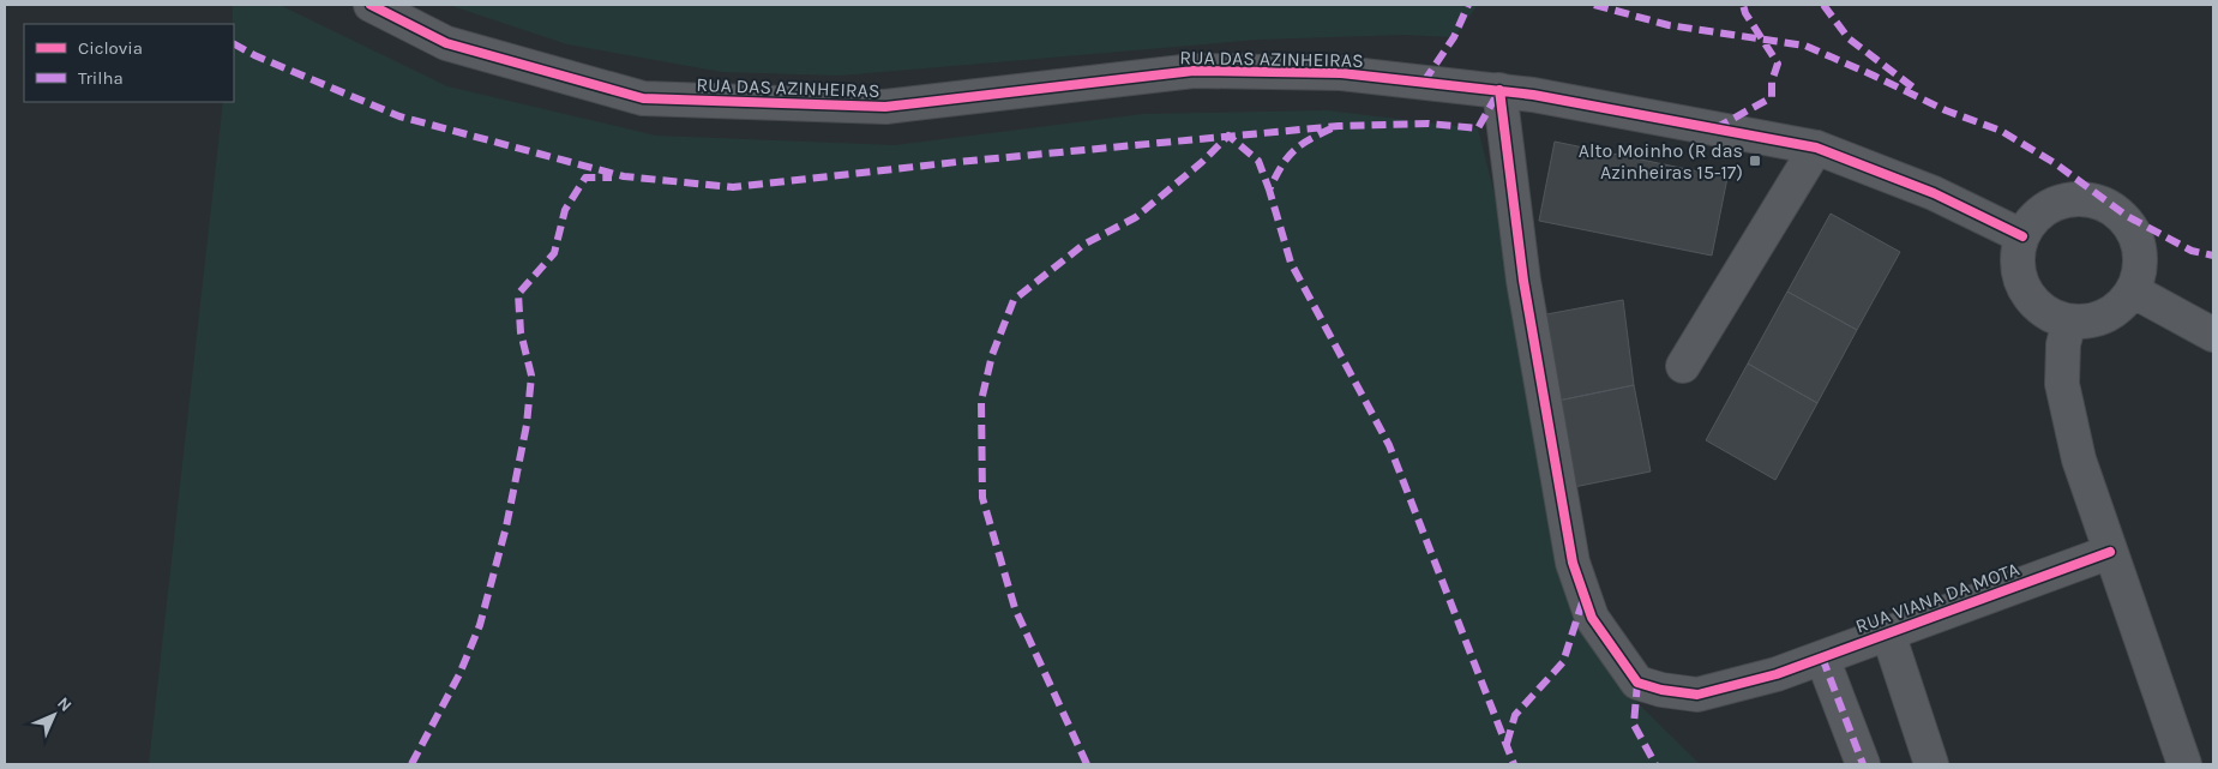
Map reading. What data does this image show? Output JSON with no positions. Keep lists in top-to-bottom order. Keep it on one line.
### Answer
{"streets":{"street":["RUA DAS AZINHEIRAS","RUA VIANA DA MOTA"]},"crossings":[["RUA DAS AZINHEIRAS","RUA VIANA DA MOTA"]],"places":{"transit":["Alto Moinho (R das Azinheiras 15-17)"]},"legend":["Ciclovia","Trilha"],"north":"top right"}
